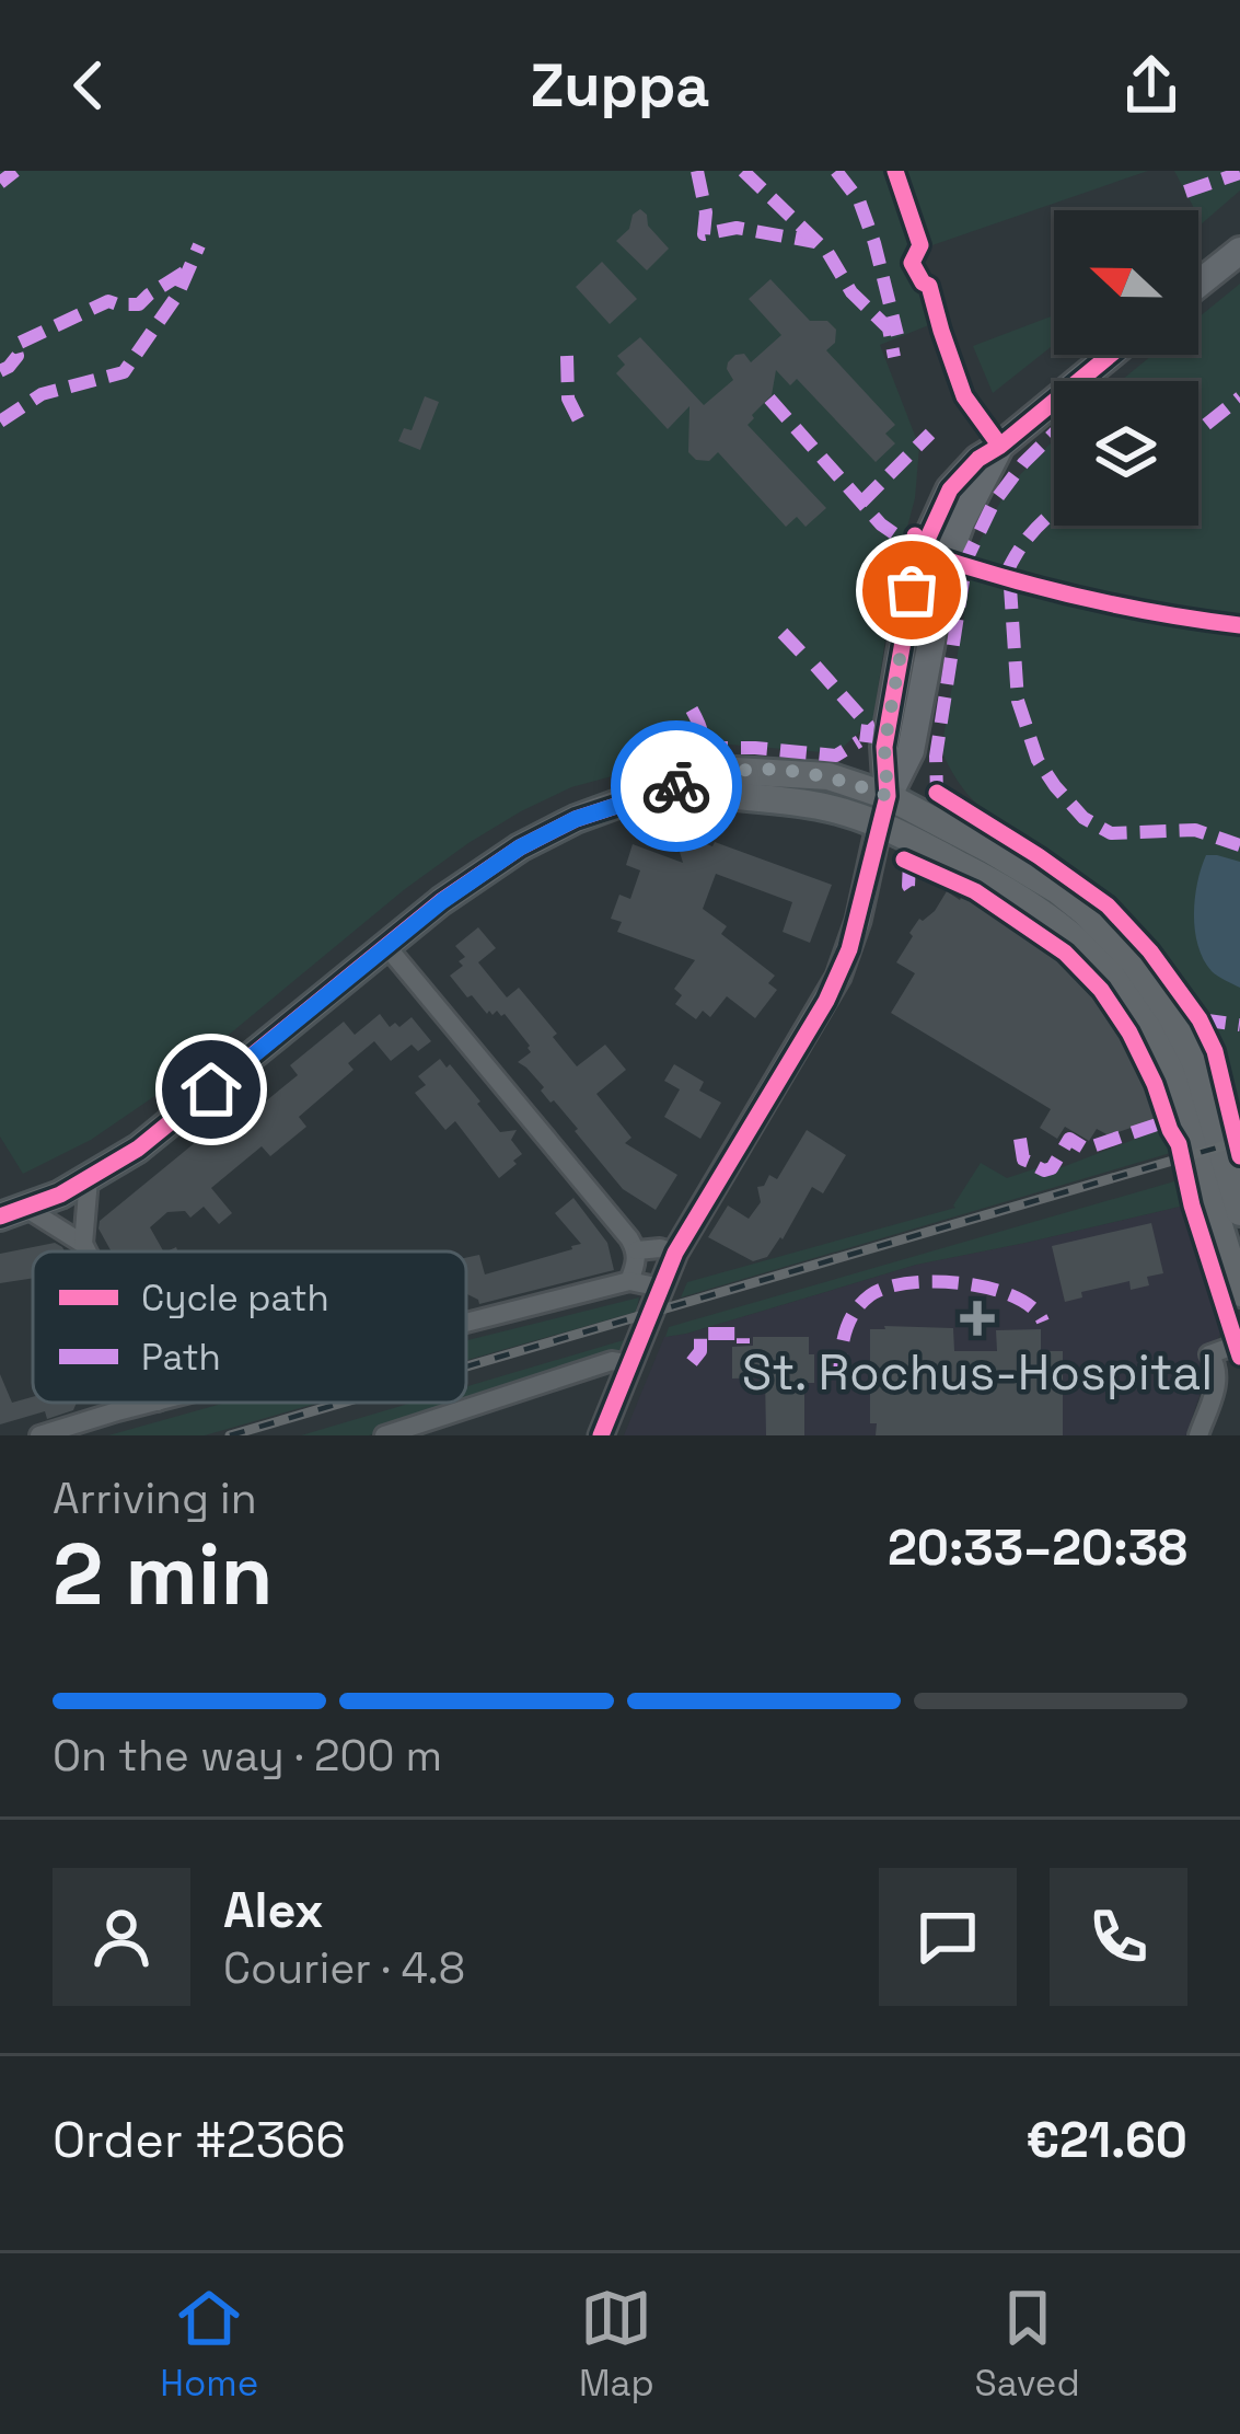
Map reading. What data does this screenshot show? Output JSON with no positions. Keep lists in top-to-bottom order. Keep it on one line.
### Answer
{"places":{"health":["St. Rochus-Hospital"]},"legend":["Cycle path","Path"],"north":"left","page":{"header":"Zuppa","heading":["2 min","Arriving in","20:33–20:38"],"panel":["Alex","Courier · 4.8","Order #2366","€21.60"],"bar":"On the way · 200 m","tabs":["Home","Map","Saved"]}}
